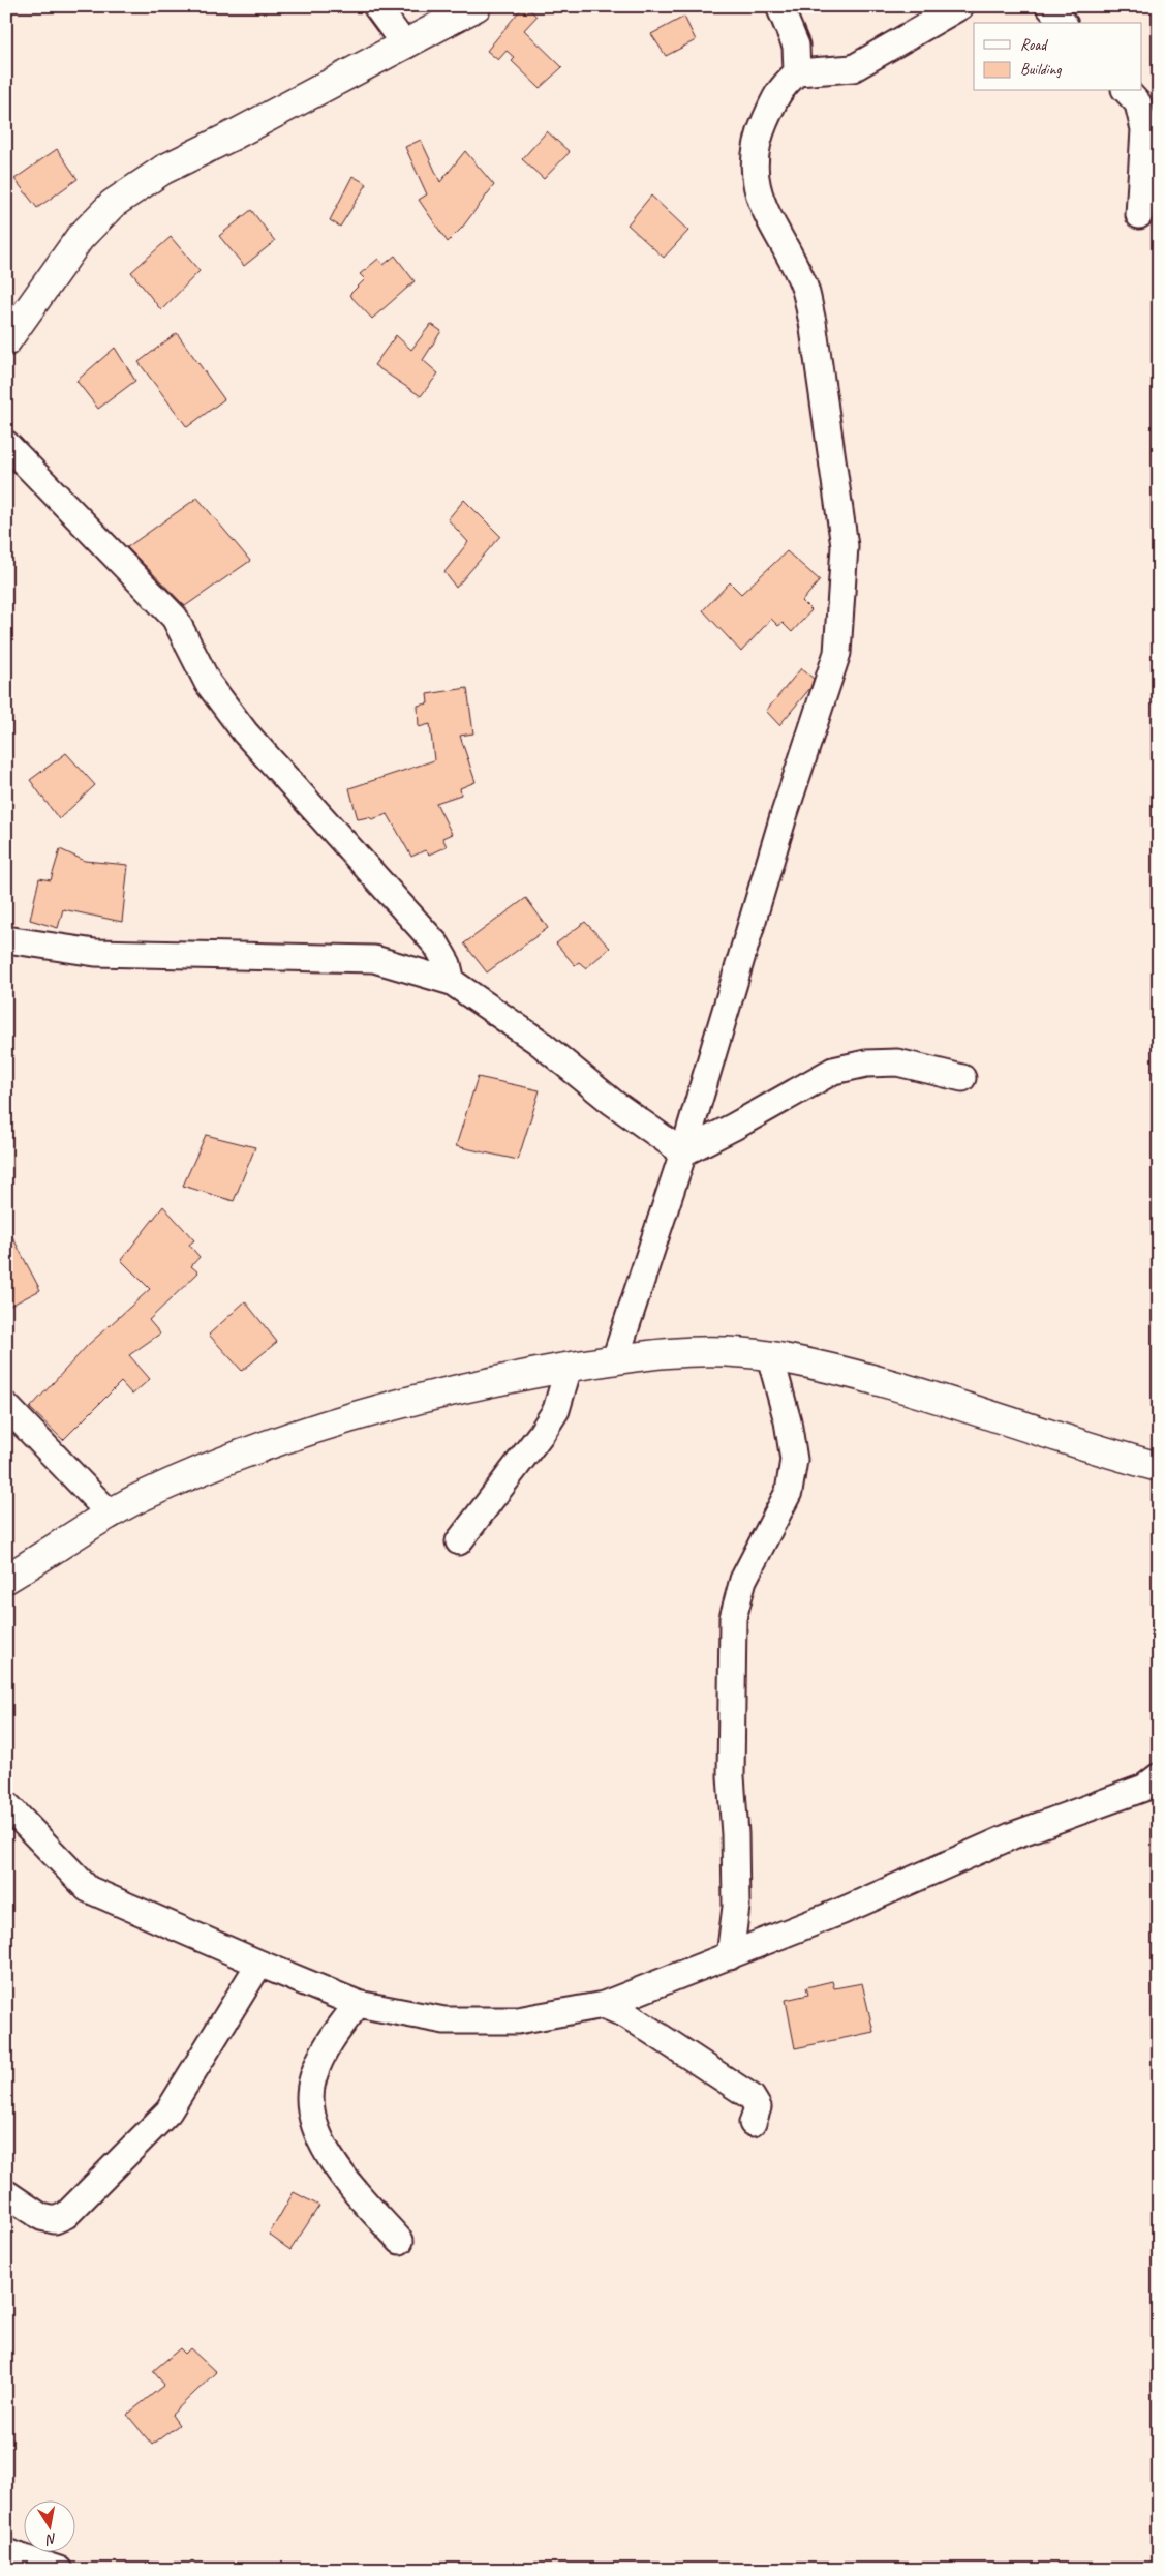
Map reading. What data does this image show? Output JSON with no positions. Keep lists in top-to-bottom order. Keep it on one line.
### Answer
{"legend":["Road","Building"],"north":"bottom"}
